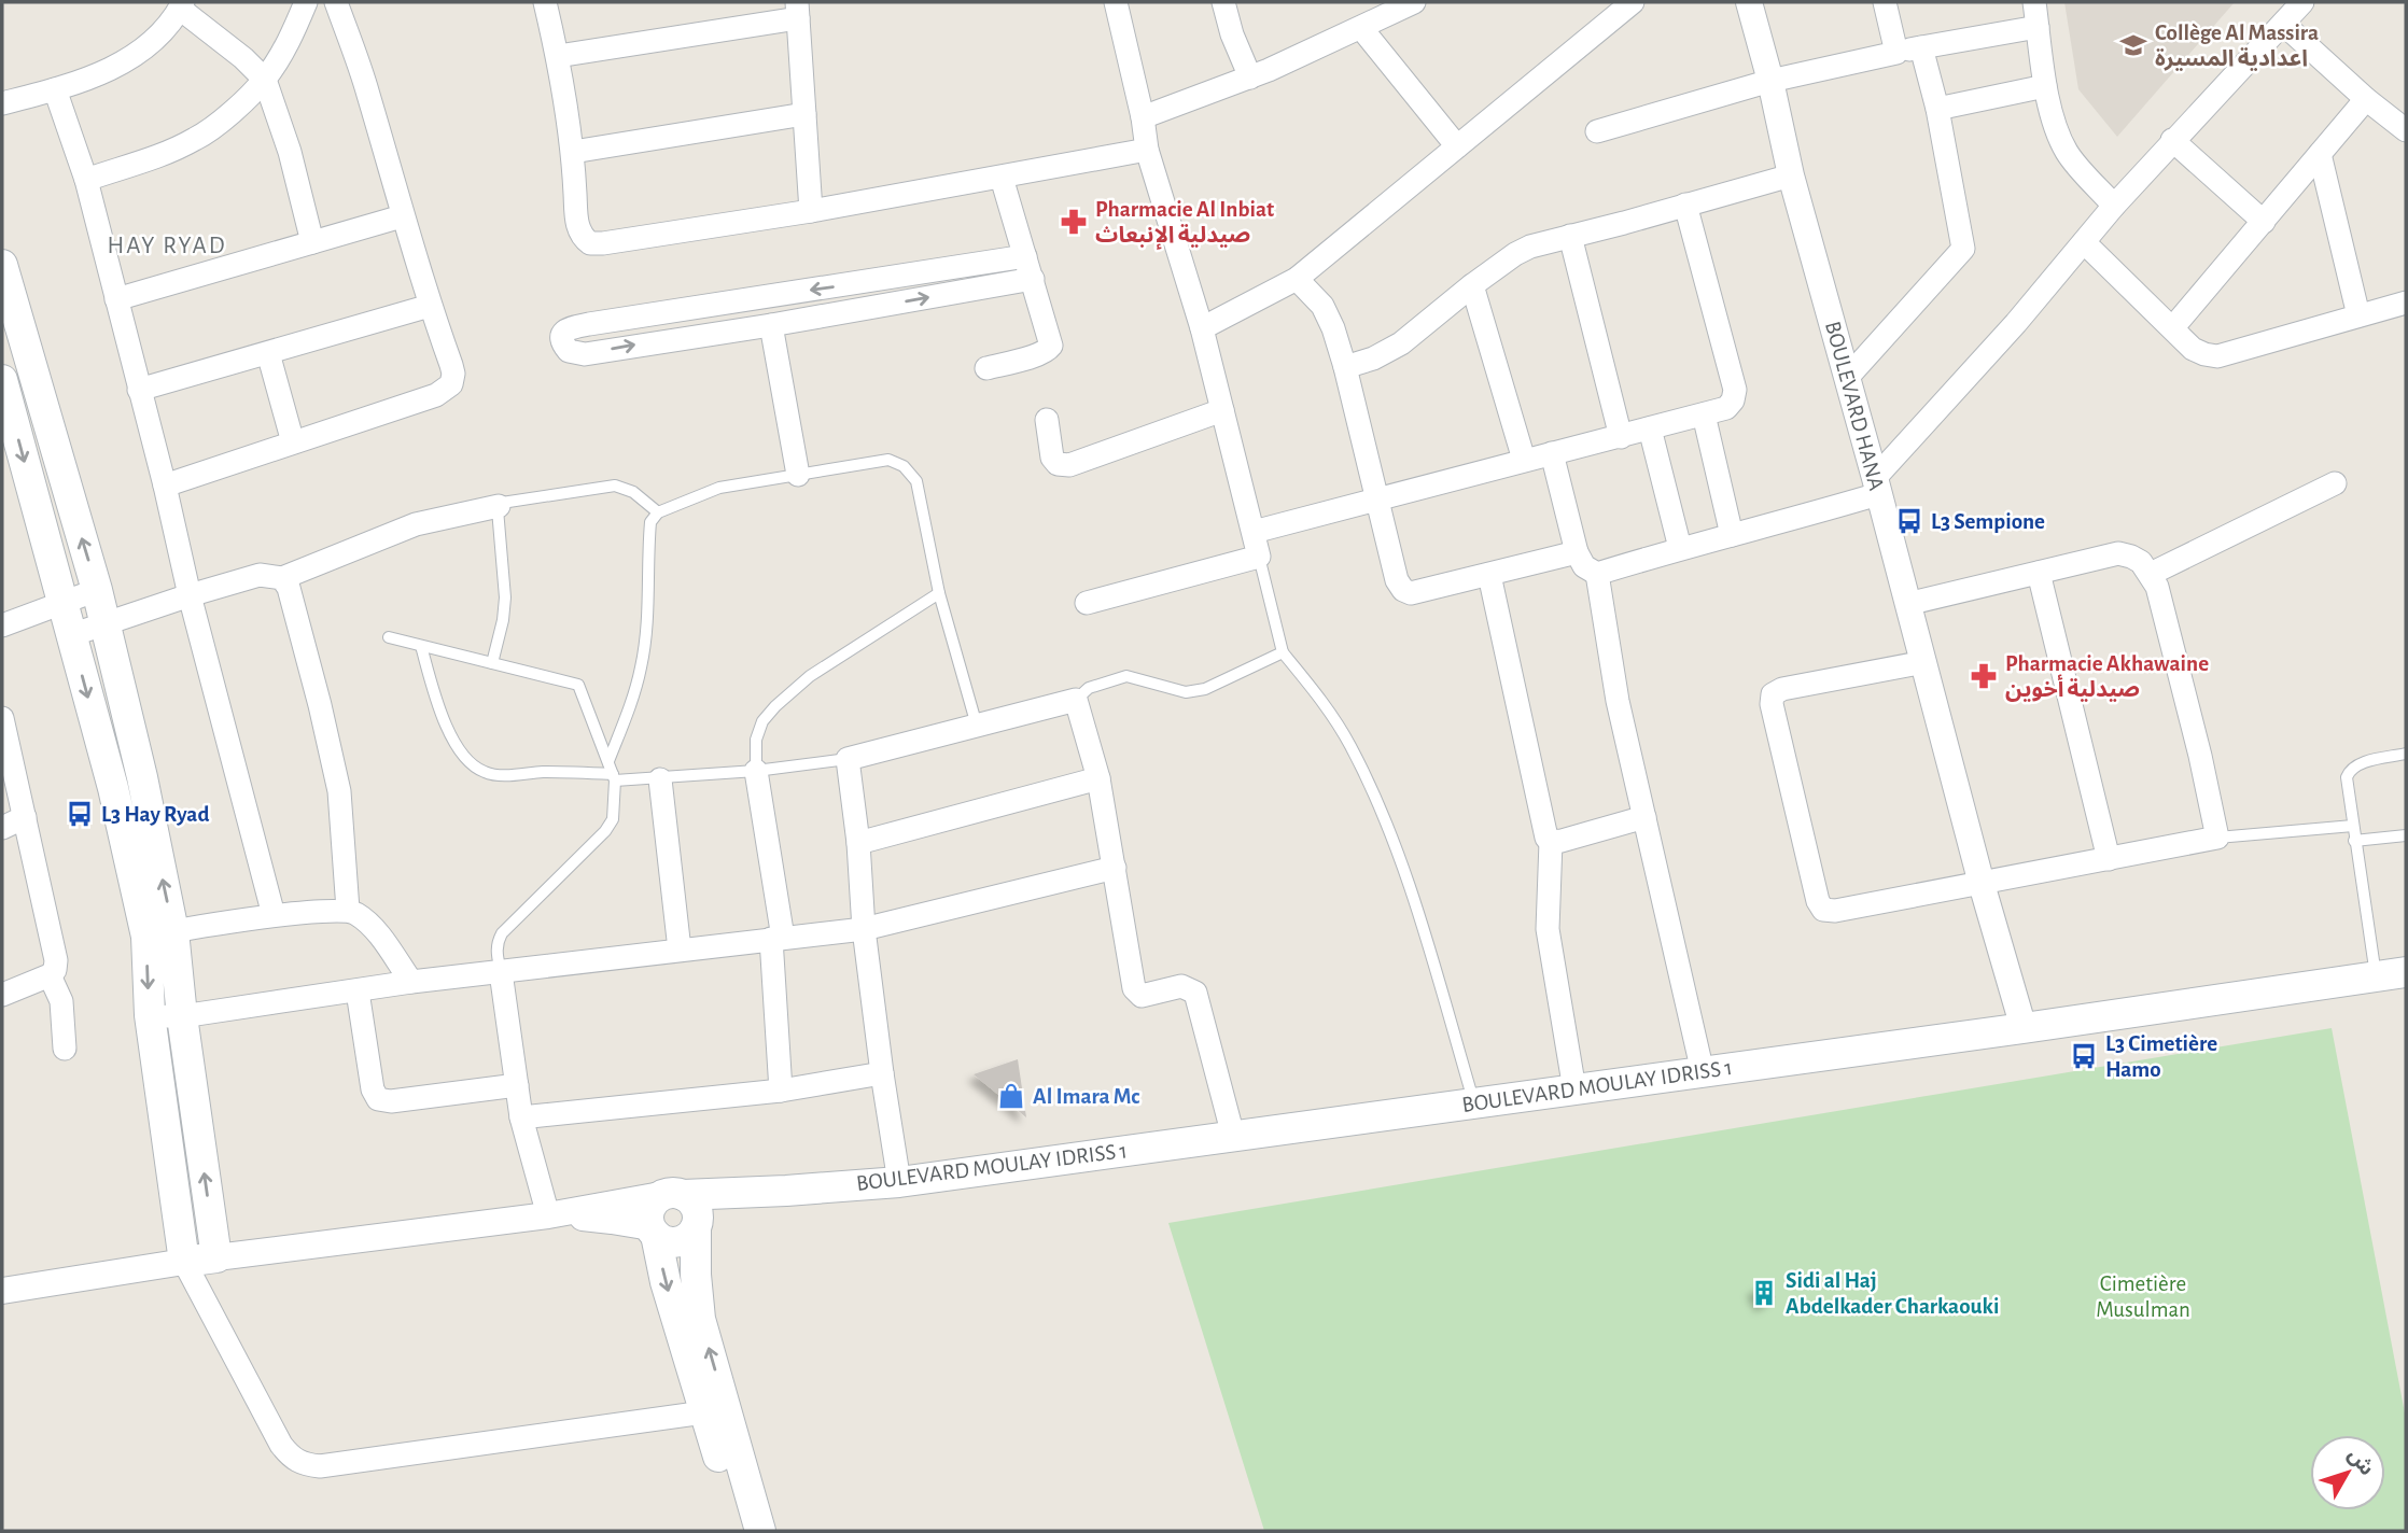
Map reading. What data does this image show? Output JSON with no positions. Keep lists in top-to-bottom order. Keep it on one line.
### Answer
{"streets":{"main road":["BOULEVARD MOULAY IDRISS 1"],"street":["BOULEVARD HANA"]},"crossings":[["BOULEVARD HANA","BOULEVARD MOULAY IDRISS 1"]],"districts":["HAY RYAD"],"parks":["Cimetière Musulman"],"places":{"school or university":["Collège Al Massira اعدادية المسيرة"],"pharmacy":["Pharmacie Al Inbiat صيدلية الإنبعاث","Pharmacie Akhawaine صيدلية أخوين"],"bus stop":["L3 Sempione","L3 Hay Ryad","L3 Cimetière Hamo"],"shop":["Al Imara Mc"],"building":["Sidi al Haj Abdelkader Charkaouki"]},"north":"top right"}
